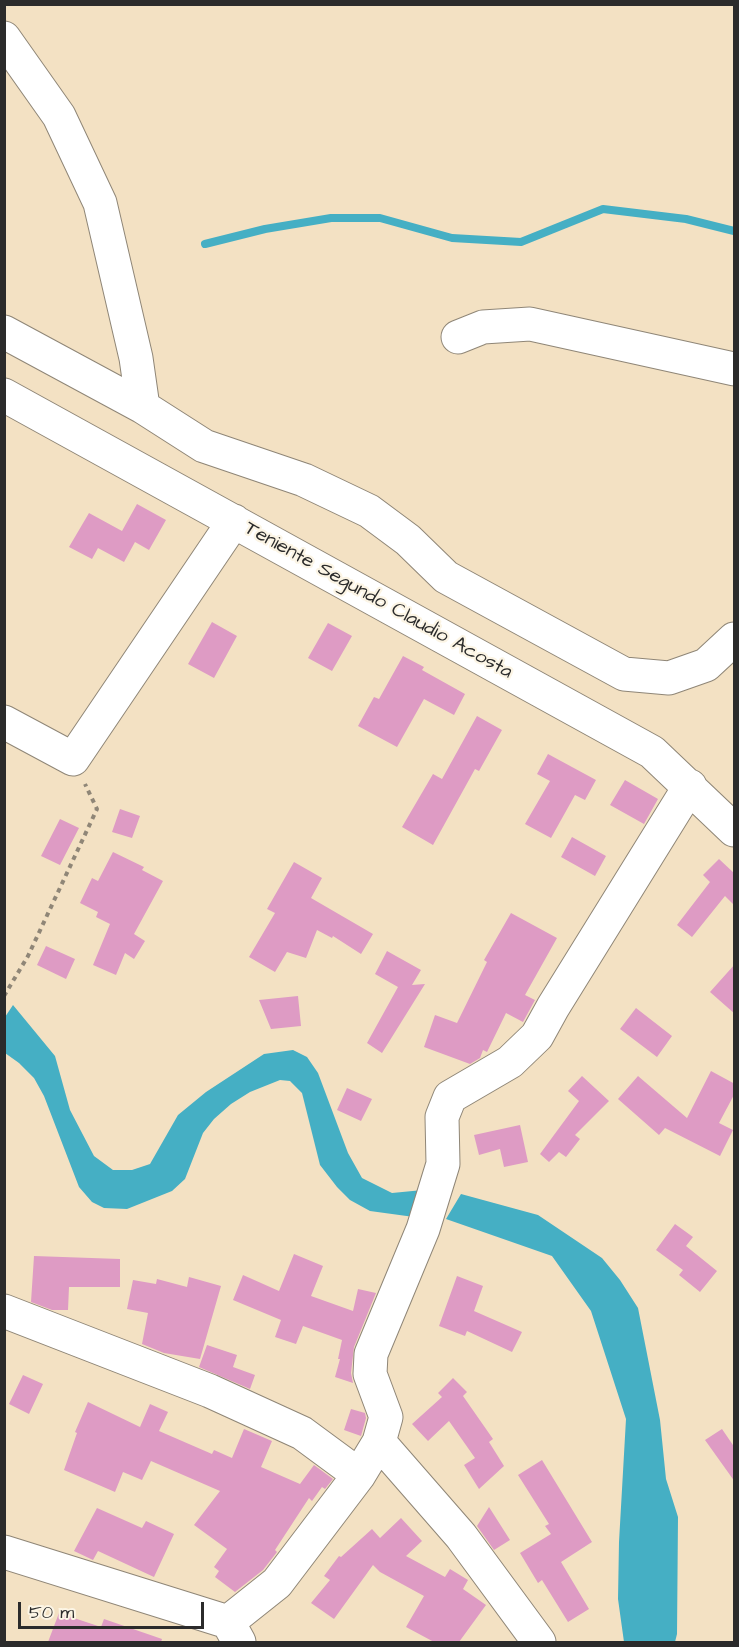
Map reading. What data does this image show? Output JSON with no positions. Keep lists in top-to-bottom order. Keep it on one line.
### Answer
{"streets":{"street":["Teniente Segundo Claudio Acosta"]},"scale_bar":"50 m"}
